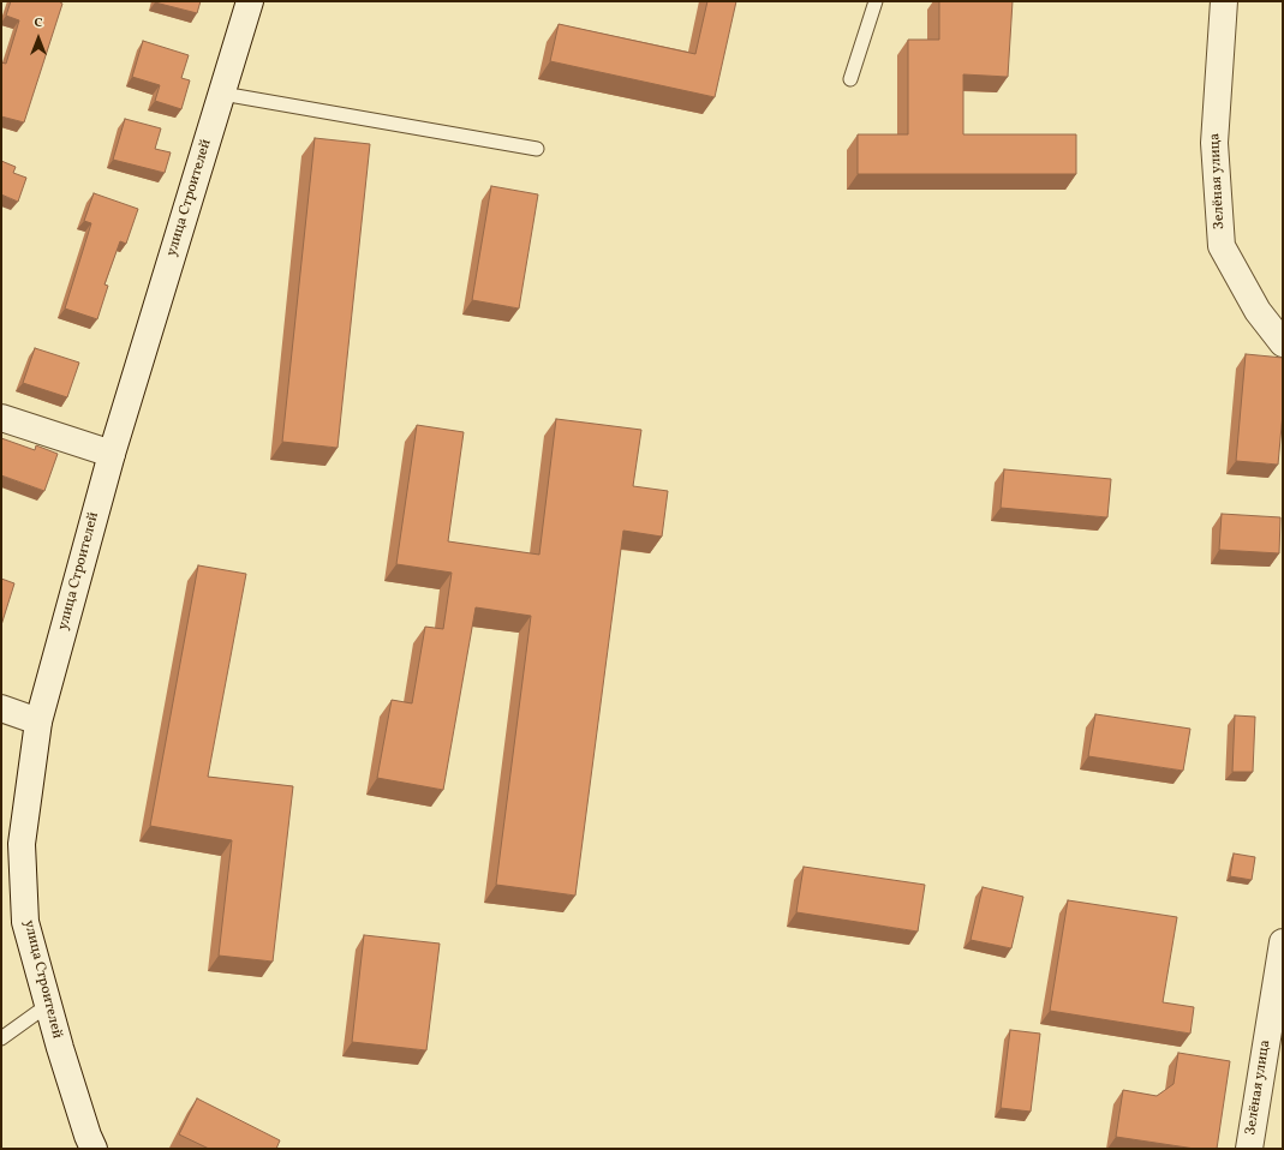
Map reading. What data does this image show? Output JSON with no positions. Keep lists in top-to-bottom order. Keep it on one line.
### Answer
{"streets":{"street":["Зелёная улица","улица Строителей"]},"north":"top"}
